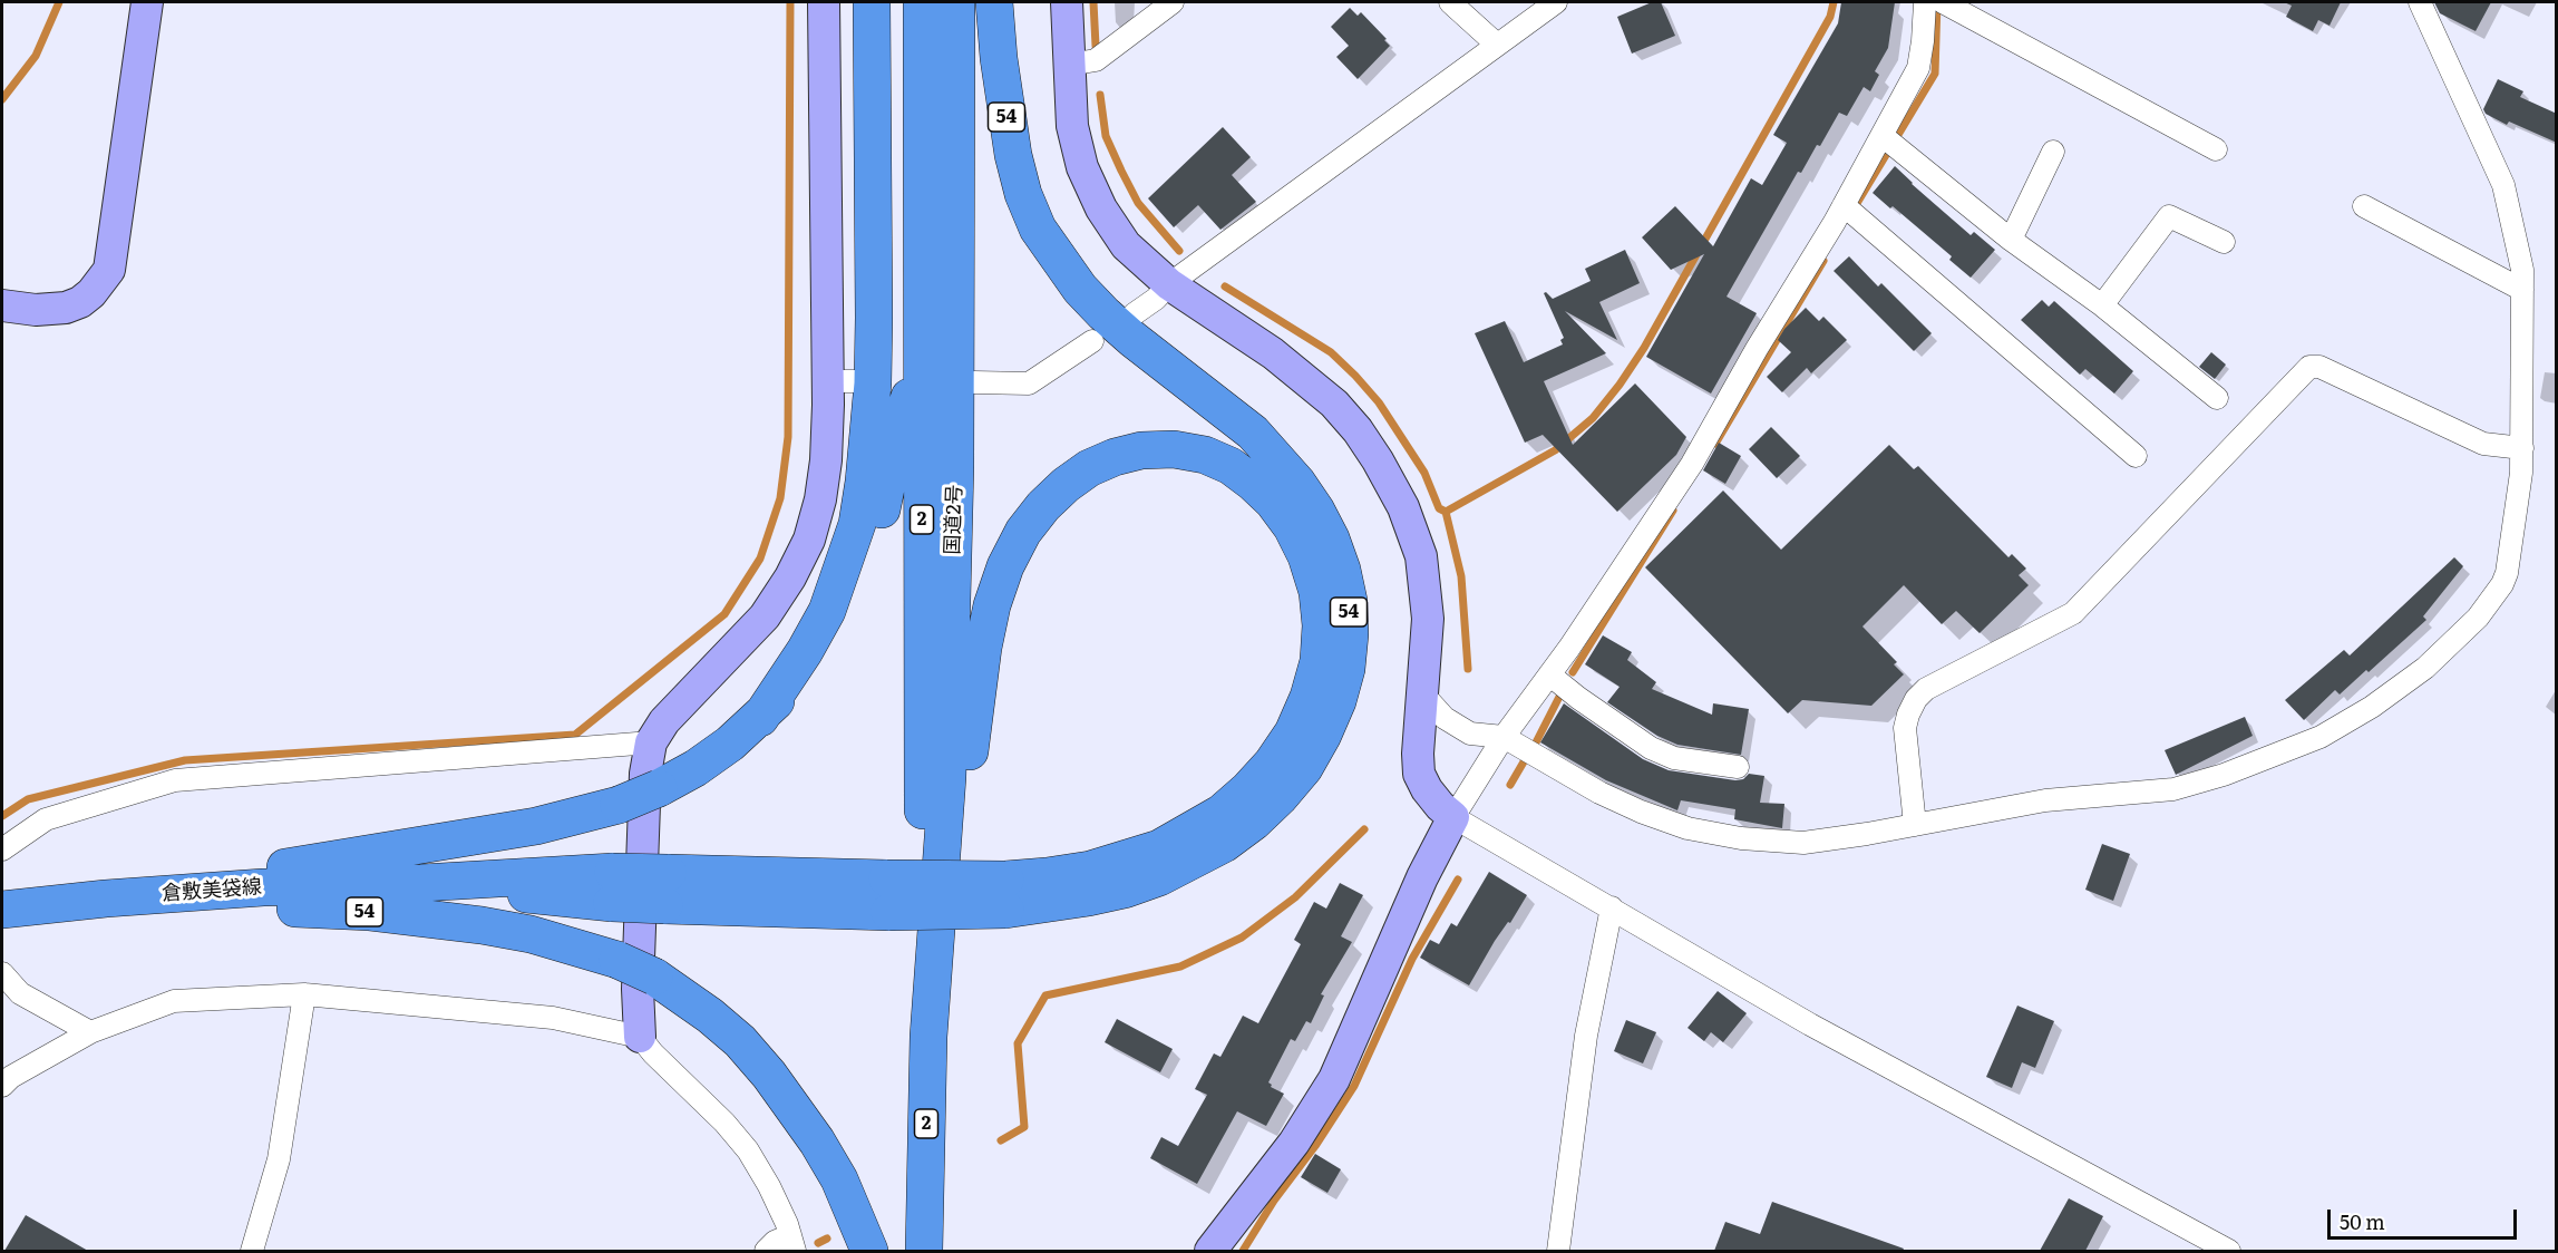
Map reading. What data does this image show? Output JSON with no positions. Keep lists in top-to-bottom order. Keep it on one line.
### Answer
{"streets":{"highway":["54","2","国道2号","倉敷美袋線"]},"crossings":[["54","倉敷美袋線"]],"scale_bar":"50 m"}
